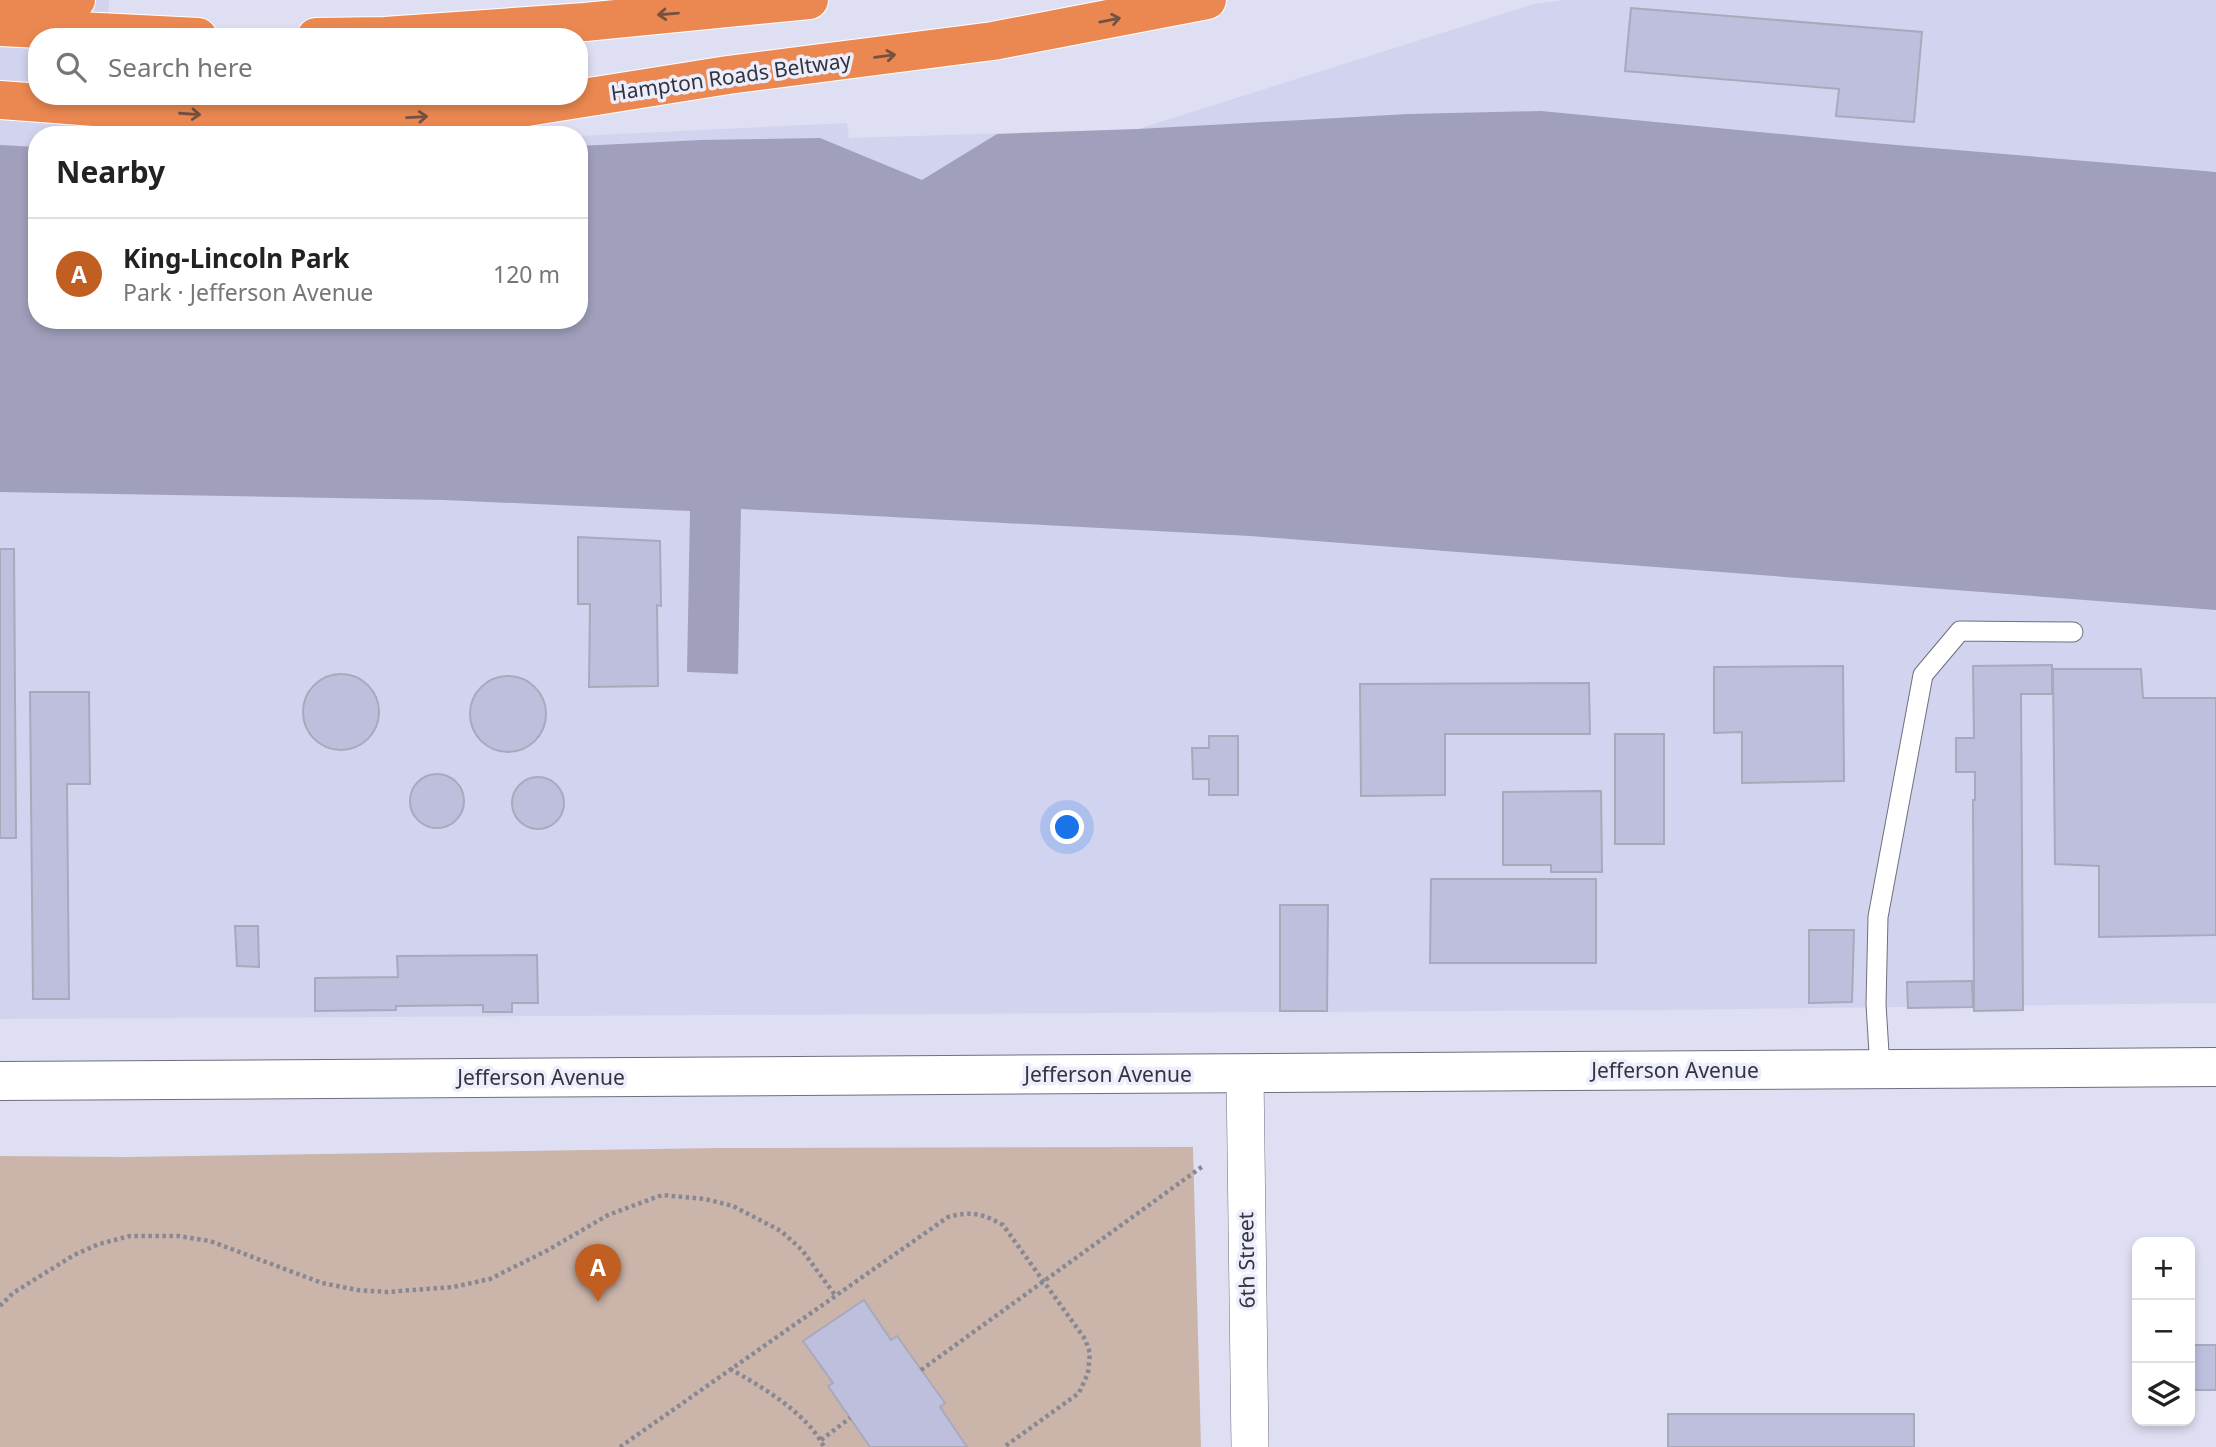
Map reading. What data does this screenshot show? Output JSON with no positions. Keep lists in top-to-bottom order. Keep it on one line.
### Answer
{"streets":{"highway":["Hampton Roads Beltway"],"street":["Jefferson Avenue","6th Street"]},"crossings":[["Jefferson Avenue","6th Street"]],"one_way":["Hampton Roads Beltway"],"page":{"search":"Search here","heading":"Nearby","list":[{"mark":"A","name":"King-Lincoln Park","note":"Park · Jefferson Avenue","value":"120 m"}],"map_buttons":["+","−"],"pins":"A"}}
